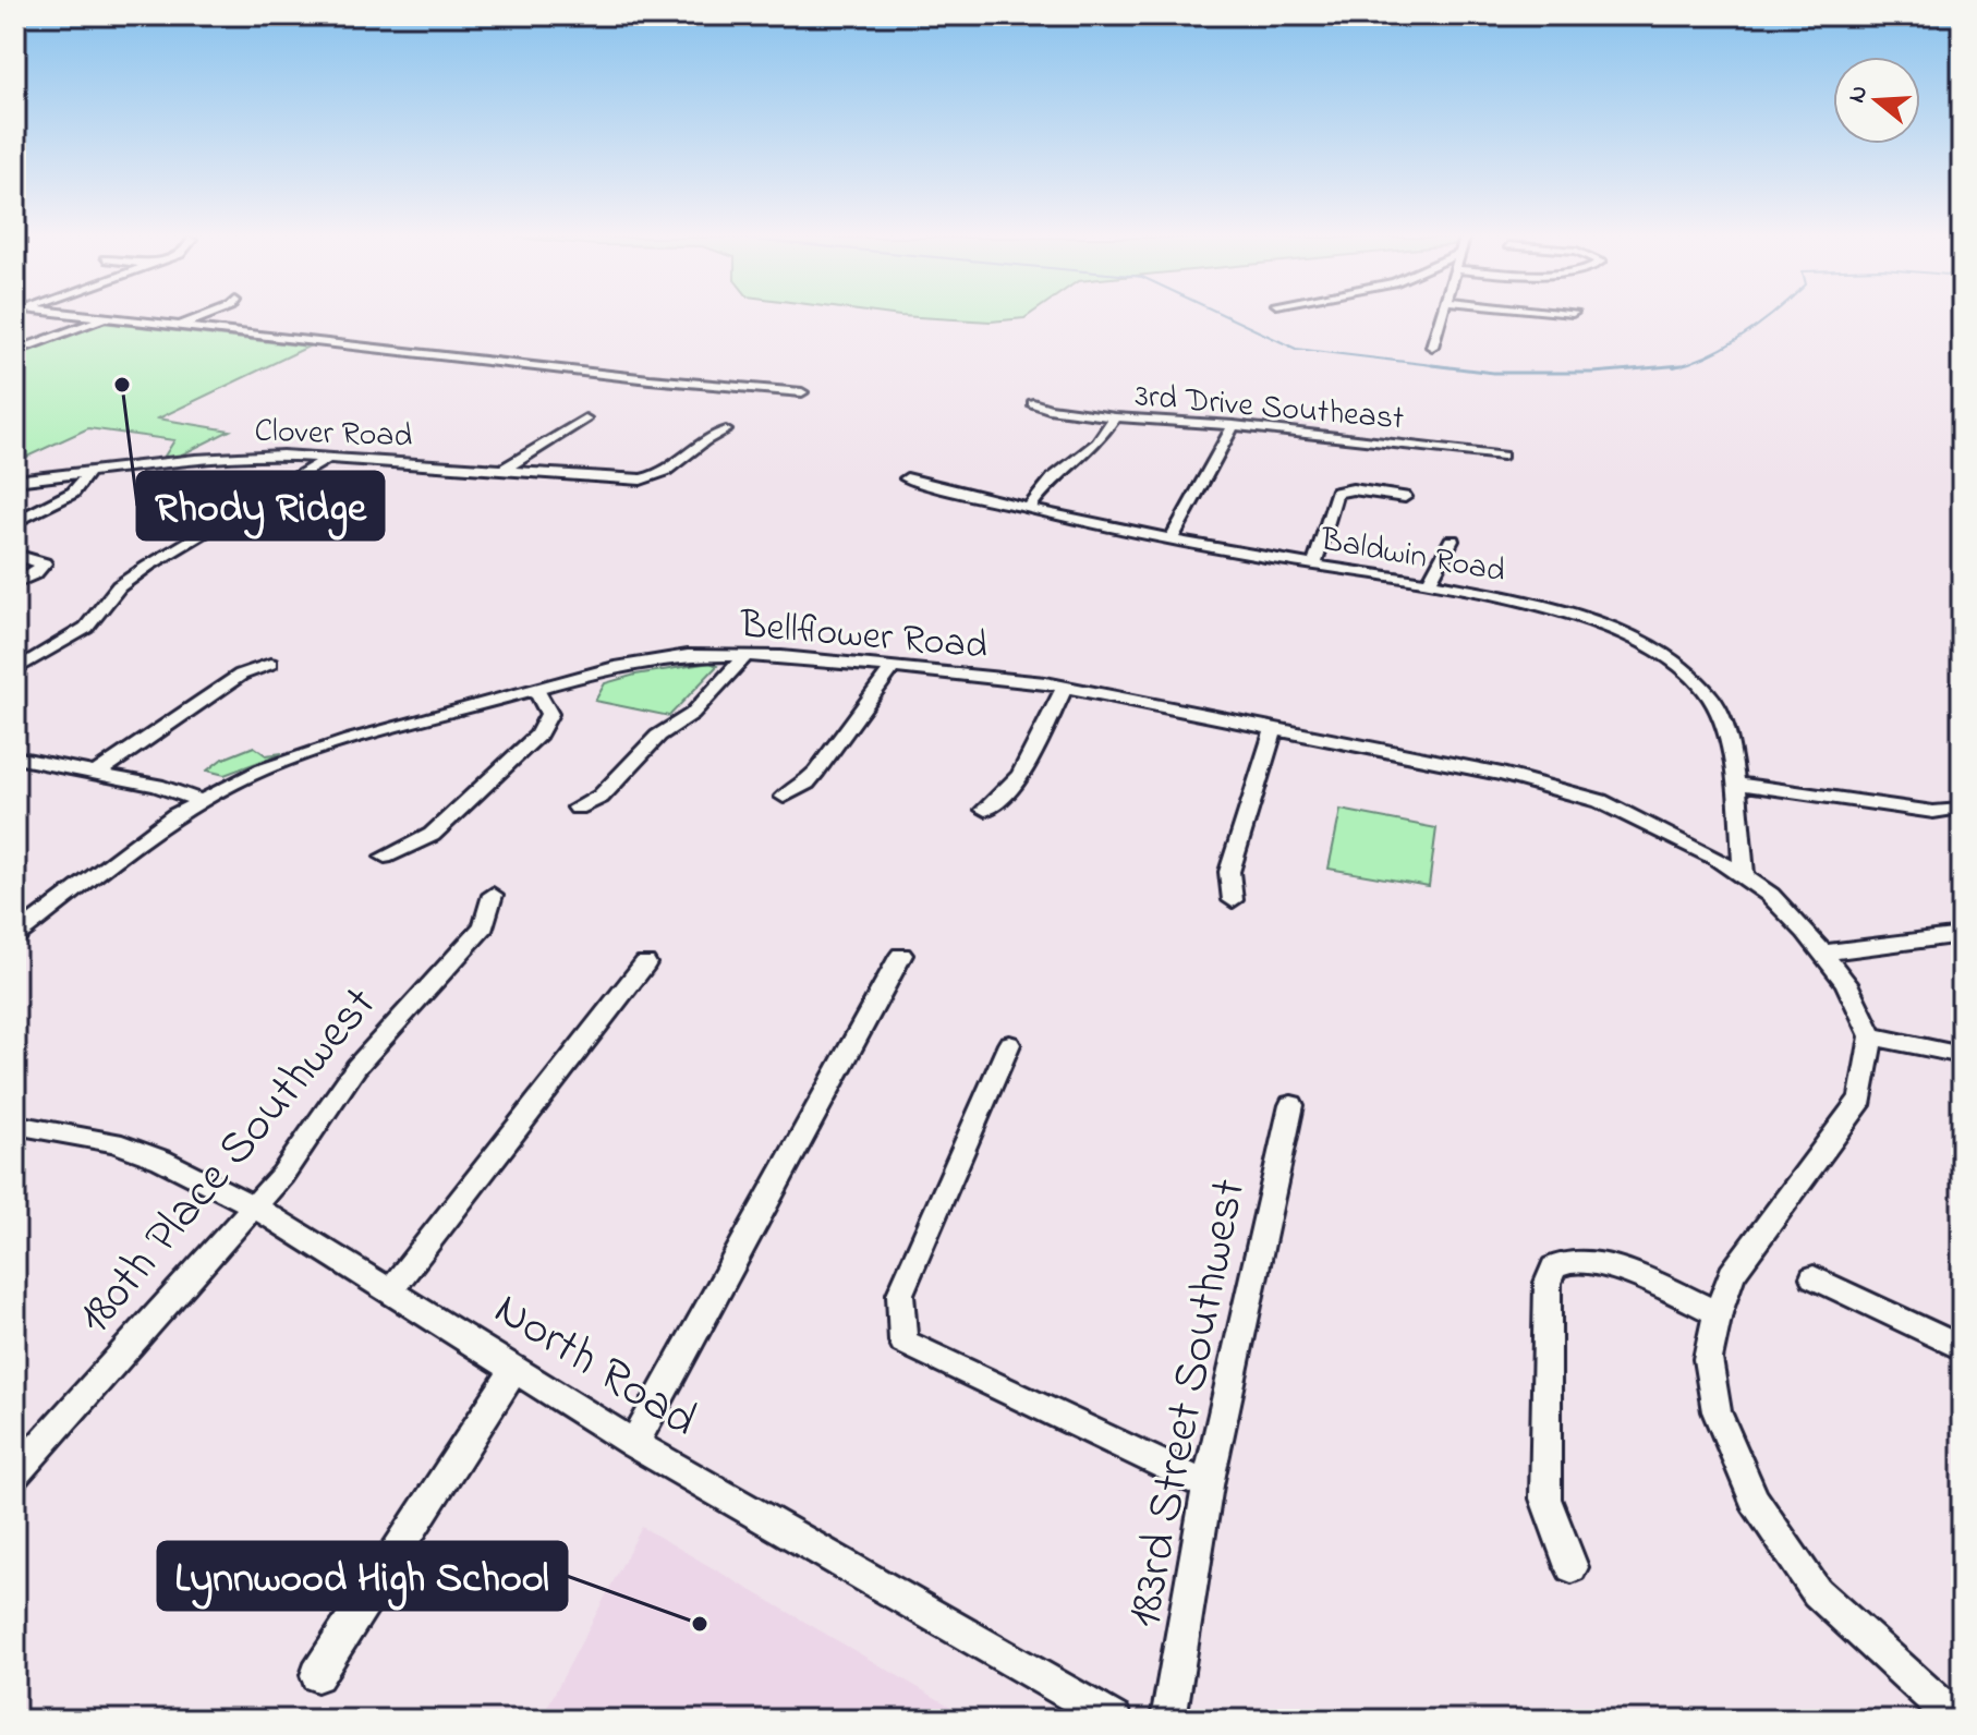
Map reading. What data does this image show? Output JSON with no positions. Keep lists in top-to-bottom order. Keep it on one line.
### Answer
{"streets":{"street":["3rd Drive Southeast","Clover Road","Baldwin Road","Bellflower Road","180th Place Southwest","North Road","183rd Street Southwest"]},"crossings":[["Baldwin Road","Bellflower Road"],["180th Place Southwest","North Road"]],"places":["Rhody Ridge","Lynnwood High School"],"north":"left"}
